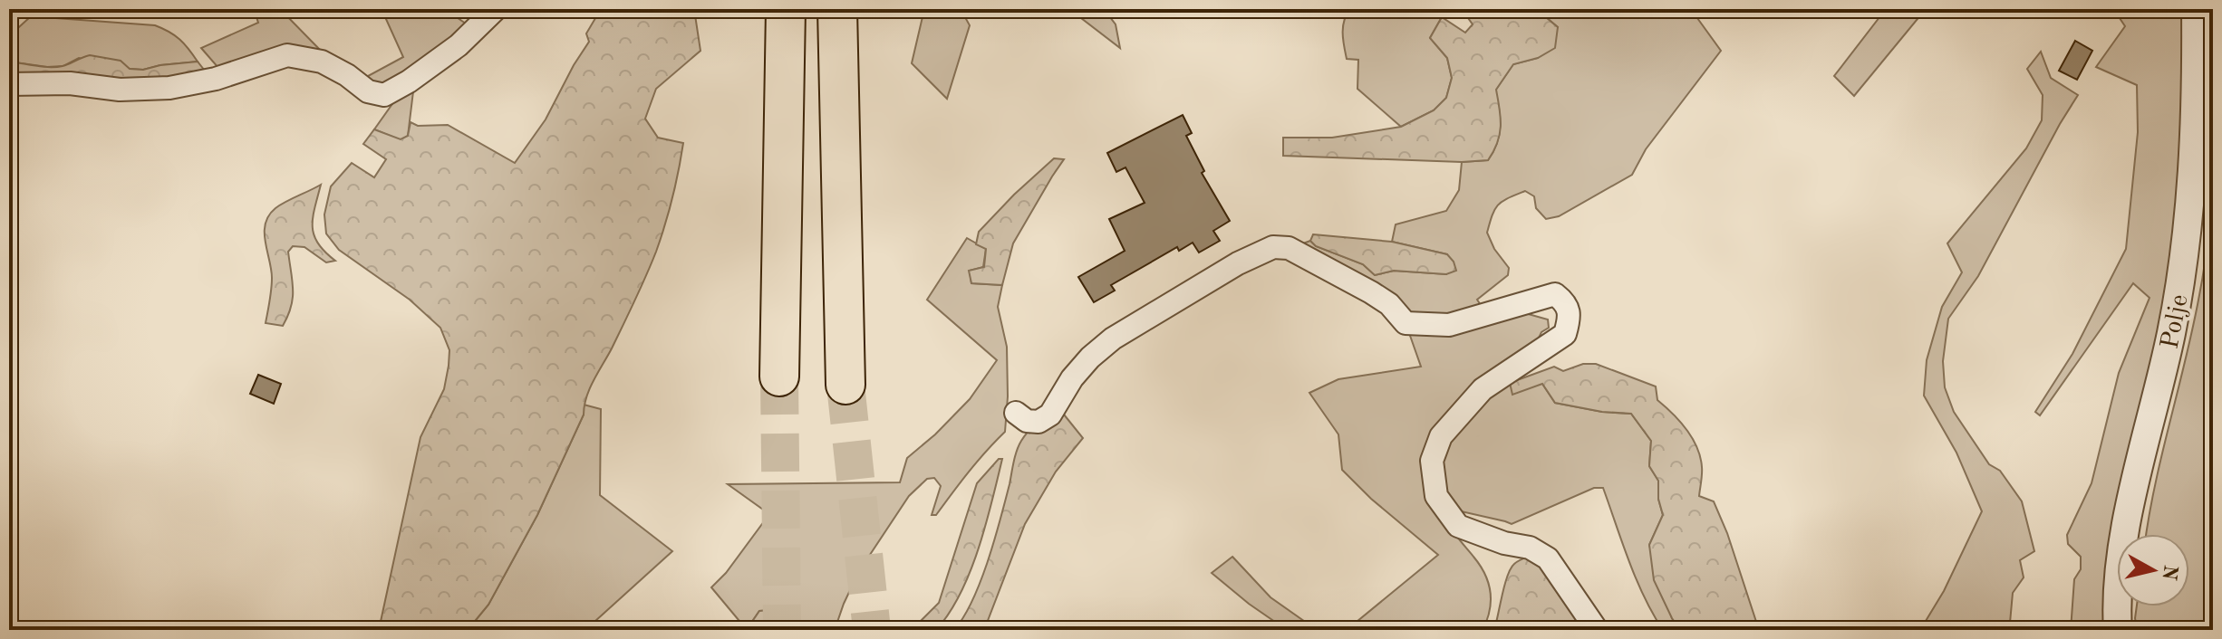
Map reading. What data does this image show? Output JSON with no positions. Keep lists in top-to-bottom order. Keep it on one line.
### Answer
{"streets":{"street":["Polje"]},"north":"right"}
